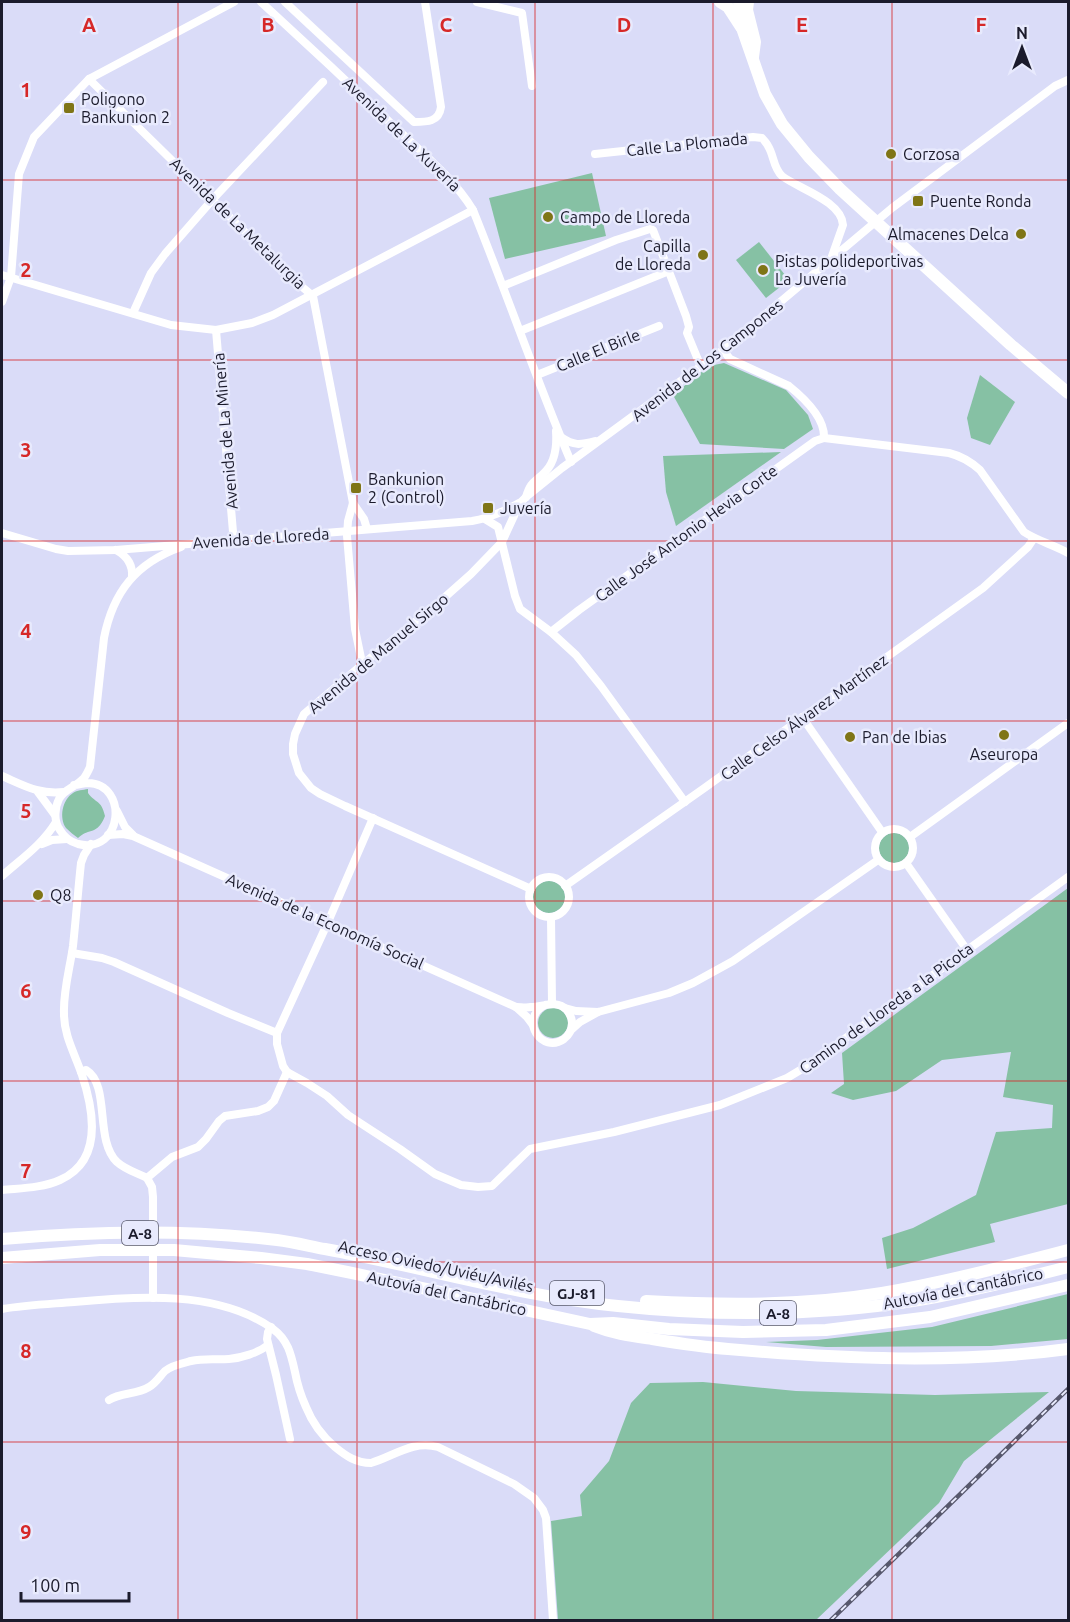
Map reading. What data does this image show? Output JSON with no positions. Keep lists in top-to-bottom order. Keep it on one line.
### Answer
{"streets":{"highway":["A-8","Acceso Oviedo/Uviéu/Avilés","Autovía del Cantábrico","GJ-81"],"street":["Avenida de La Xuvería","Calle La Plomada","Avenida de La Metalurgia","Calle El Birle","Avenida de Los Campones","Avenida de La Minería","Calle José Antonio Hevia Corte","Avenida de Lloreda","Avenida de Manuel Sirgo","Calle Celso Álvarez Martínez","Avenida de la Economía Social","Camino de Lloreda a la Picota"]},"crossings":[["Avenida de La Xuvería","Calle El Birle"],["Avenida de La Xuvería","Avenida de Los Campones"],["Avenida de La Xuvería","Avenida de Lloreda"],["Avenida de La Xuvería","Avenida de Manuel Sirgo"],["Calle La Plomada","Avenida de Los Campones"],["Avenida de Los Campones","Avenida de Manuel Sirgo"],["Avenida de Lloreda","Avenida de Manuel Sirgo"],["Avenida de Manuel Sirgo","Calle Celso Álvarez Martínez"],["Acceso Oviedo/Uviéu/Avilés","Autovía del Cantábrico"],["Autovía del Cantábrico","GJ-81"]],"places":{"transit":["Poligono Bankunion 2","Puente Ronda","Bankunion 2 (Control)","Juvería"],"other":["Corzosa","Campo de Lloreda","Almacenes Delca","Capilla de Lloreda","Pistas polideportivas La Juvería","Aseuropa","Pan de Ibias","Q8"]},"scale_bar":"100 m","north":"top","grid":{"columns":["A","B","C","D","E","F"],"rows":["1","2","3","4","5","6","7","8","9"]}}
